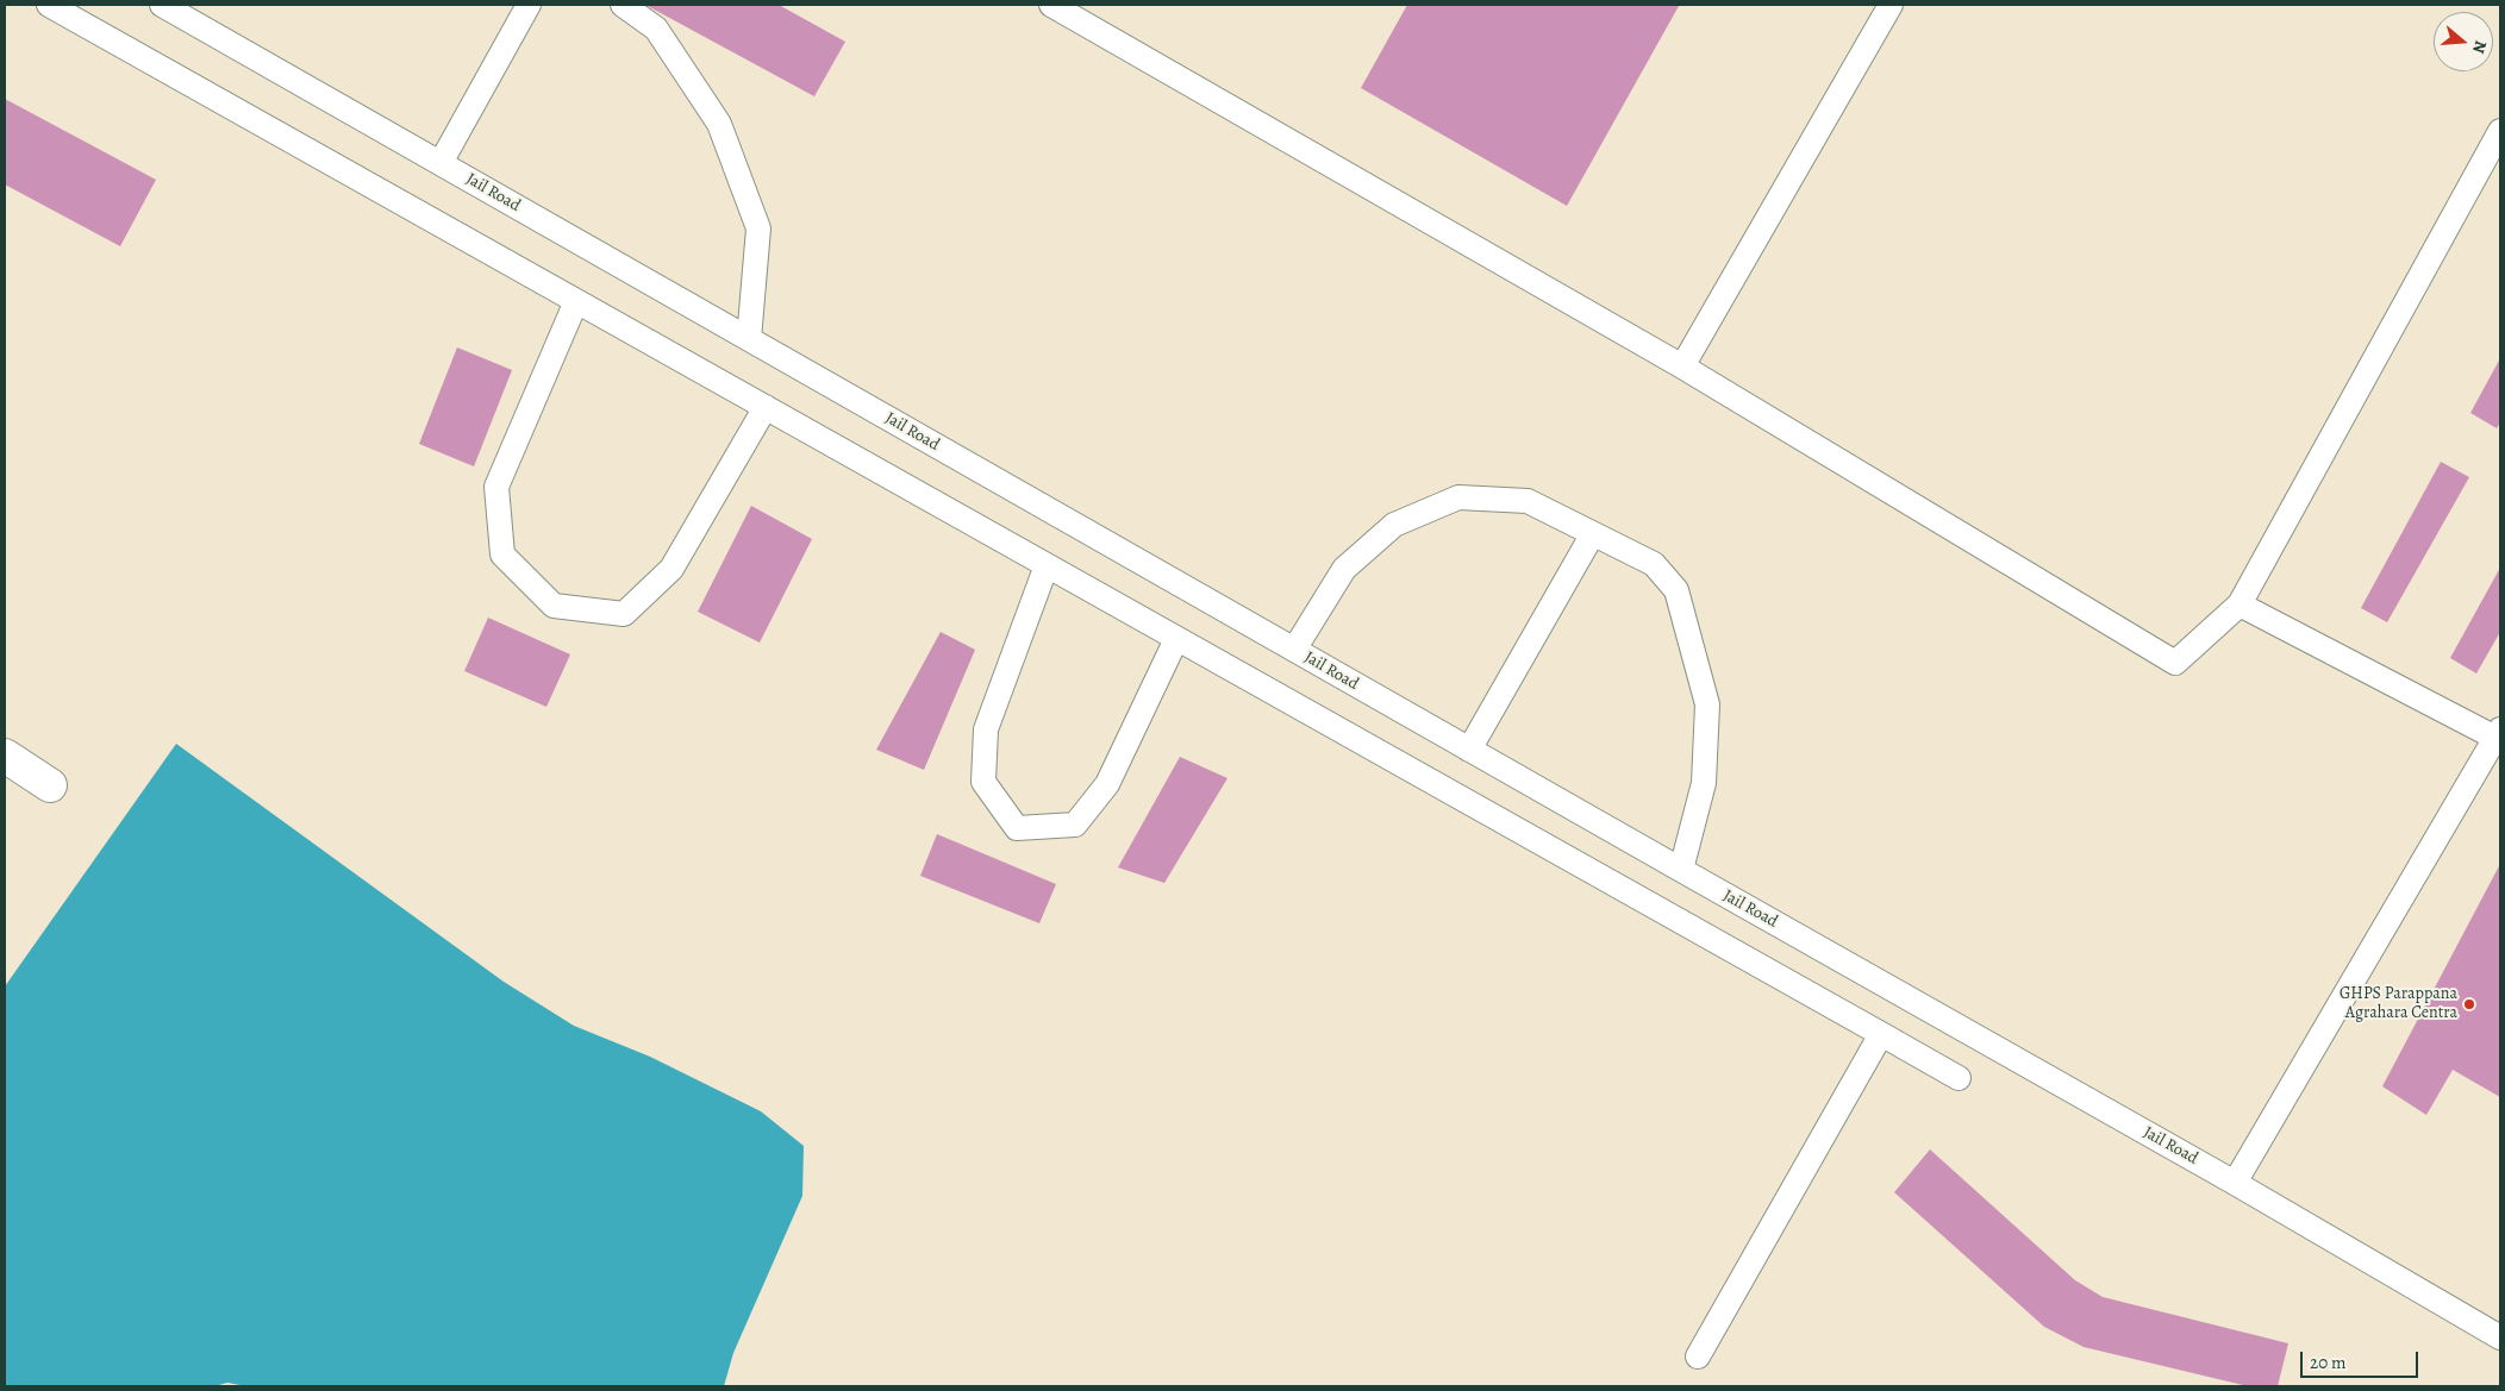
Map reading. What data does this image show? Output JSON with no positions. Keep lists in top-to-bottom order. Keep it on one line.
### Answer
{"streets":{"lane":["Jail Road"]},"places":["GHPS Parappana Agrahara Centra"],"scale_bar":"20 m","north":"right"}
